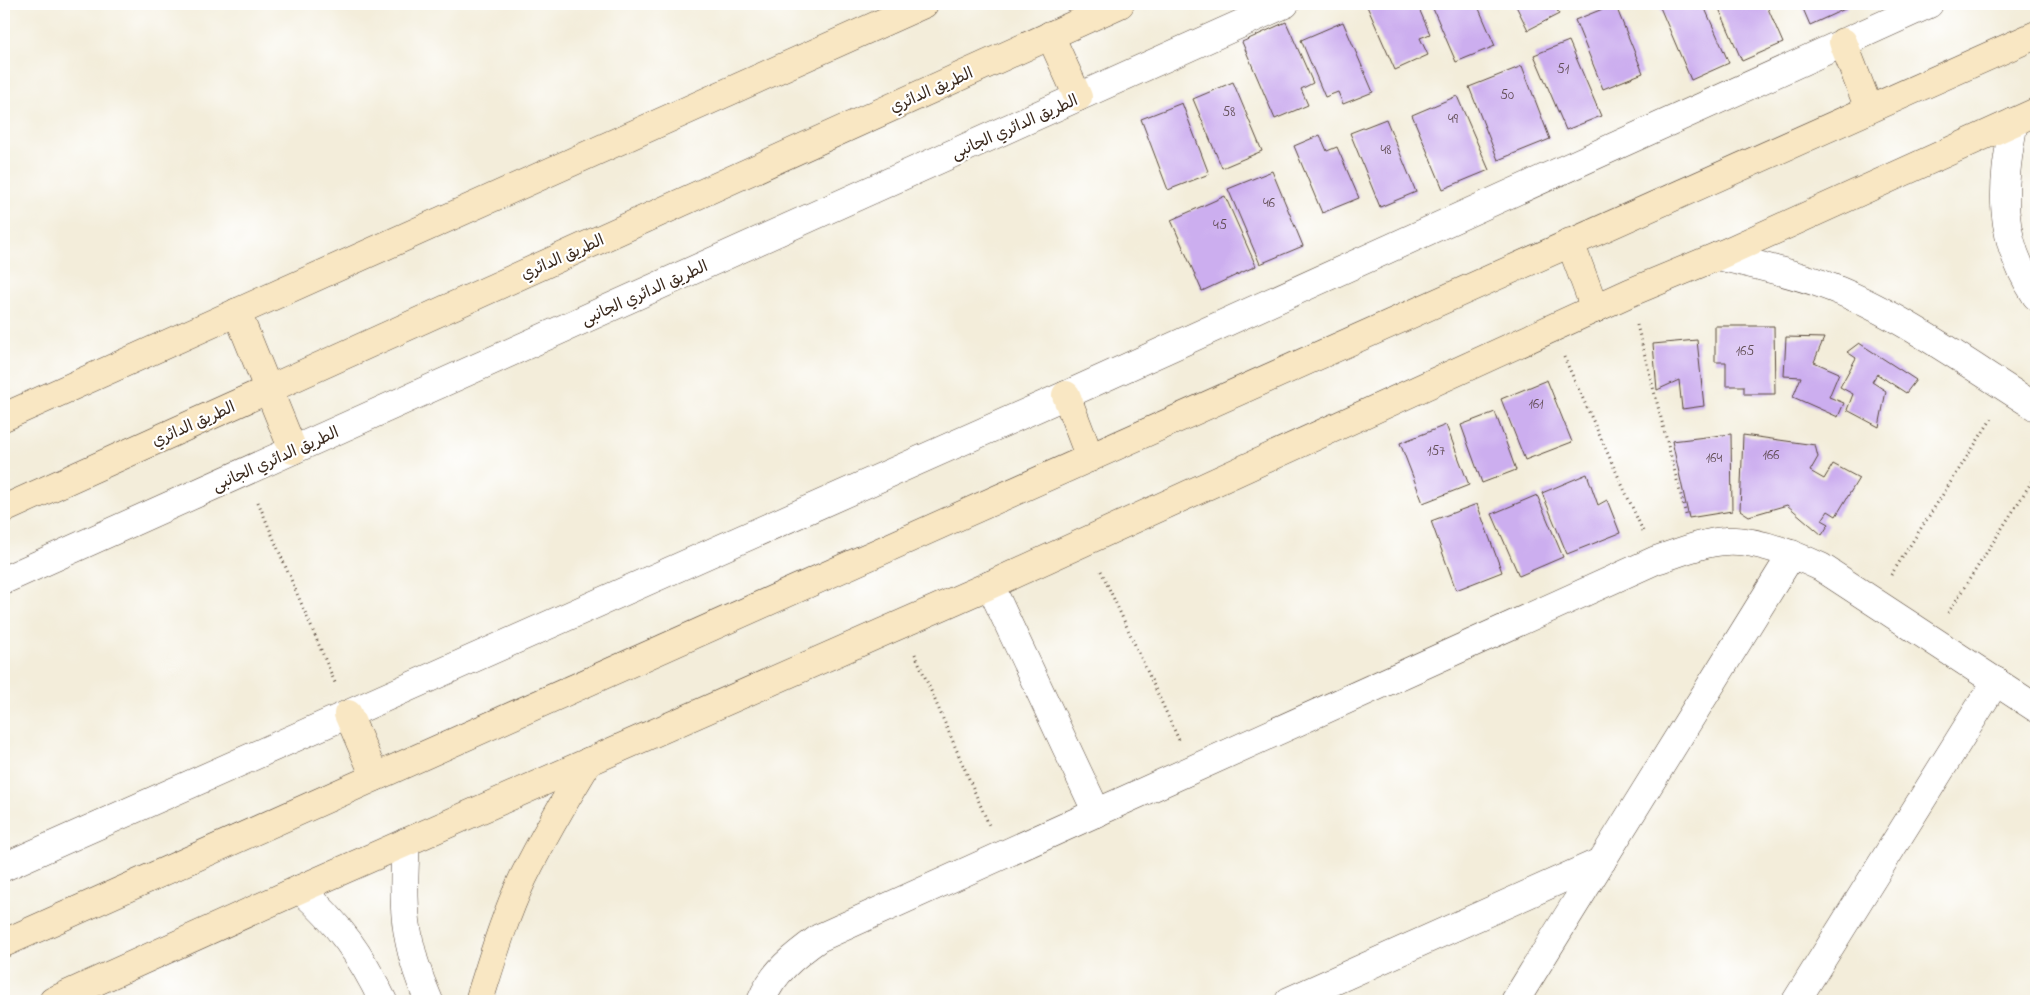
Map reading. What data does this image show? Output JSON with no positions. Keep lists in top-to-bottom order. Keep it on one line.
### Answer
{"streets":{"street":["الطريق الدائري","الطريق الدائري الجانبى"]},"house_numbers":["51","50","58","49","48","46","45","165","161","157","166","164"]}
